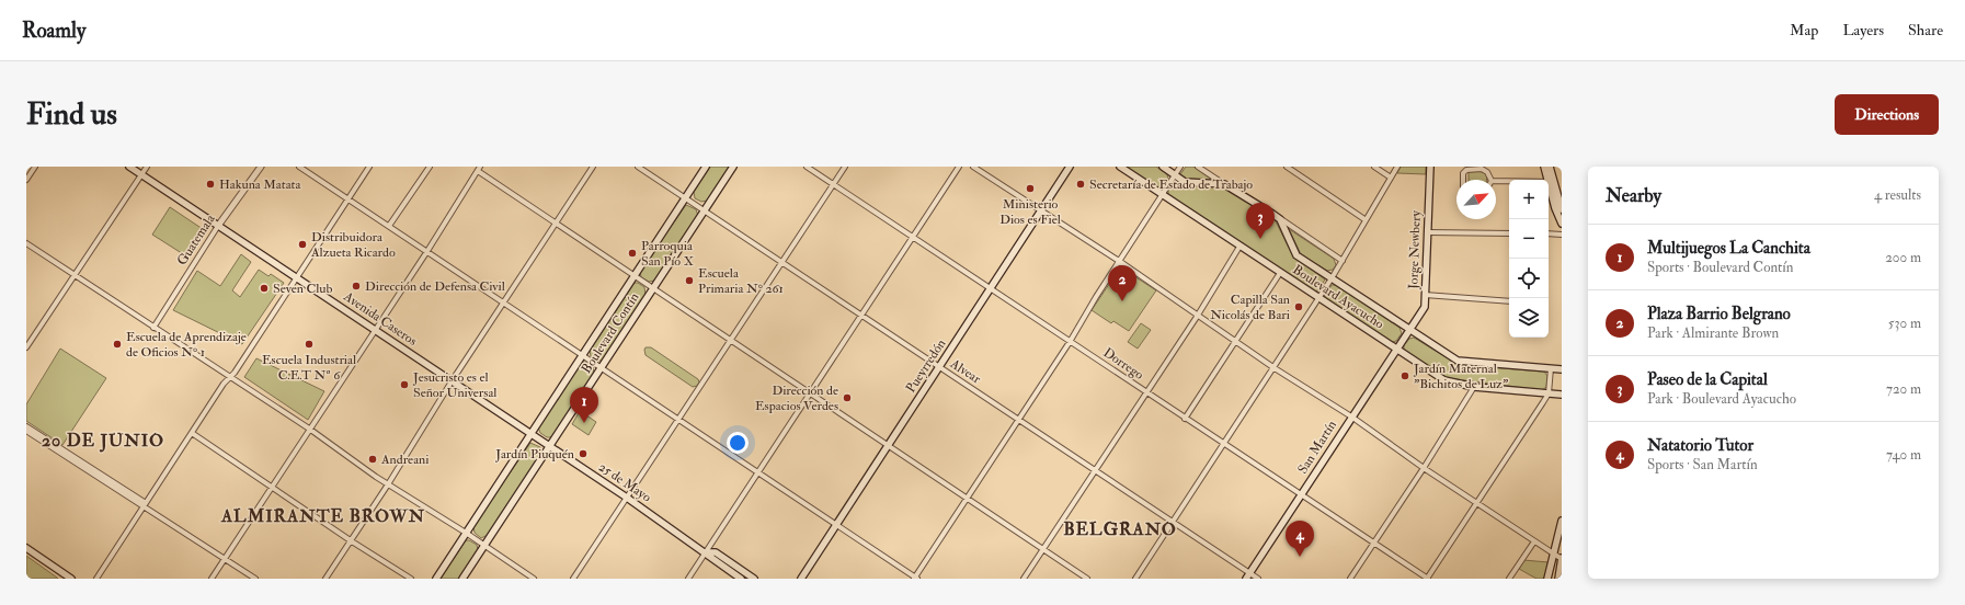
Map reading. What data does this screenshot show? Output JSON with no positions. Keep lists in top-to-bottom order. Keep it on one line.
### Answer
{"streets":{"main road":["Jorge Newbery","Boulevard Ayacucho","Avenida Caseros","Boulevard Contín","Pueyrredón","San Martín","25 de Mayo"],"street":["Guatemala","Dorrego","Alvear"]},"crossings":[["Guatemala","Avenida Caseros"],["Jorge Newbery","Boulevard Ayacucho"],["Jorge Newbery","San Martín"],["Boulevard Ayacucho","San Martín"],["Avenida Caseros","Boulevard Contín"],["Avenida Caseros","25 de Mayo"],["Boulevard Contín","Alvear"],["Boulevard Contín","25 de Mayo"],["Dorrego","Pueyrredón"],["Dorrego","San Martín"],["Pueyrredón","Alvear"],["Alvear","San Martín"]],"districts":["20 DE JUNIO","ALMIRANTE BROWN","BELGRANO"],"places":["Hakuna Matata","Secretaría de Estado de Trabajo","Ministerio Dios es Fiel","Distribuidora Alzueta Ricardo","Parroquia San Pío X","Escuela Primaria N° 261","Dirección de Defensa Civil","Seven Club","Capilla San Nicolás de Bari","Escuela de Aprendizaje de Oficios N° 1","Escuela Industrial C.E.T Nº 6","Jardín Maternal \"Bichitos de Luz\"","Jesucristo es el Señor Universal","Dirección de Espacios Verdes","Jardín Piuquén","Andreani"],"north":"top right","page":{"header":"Roamly","nav":["Map","Layers","Share"],"buttons":"Directions","title":"Find us","heading":["Nearby","4 results"],"map_buttons":["+","−"],"pins":["3","2","1","4"],"list":[{"mark":"1","name":"Multijuegos La Canchita","note":"Sports · Boulevard Contín","value":"200 m"},{"mark":"2","name":"Plaza Barrio Belgrano","note":"Park · Almirante Brown","value":"530 m"},{"mark":"3","name":"Paseo de la Capital","note":"Park · Boulevard Ayacucho","value":"720 m"},{"mark":"4","name":"Natatorio Tutor","note":"Sports · San Martín","value":"740 m"}]}}
